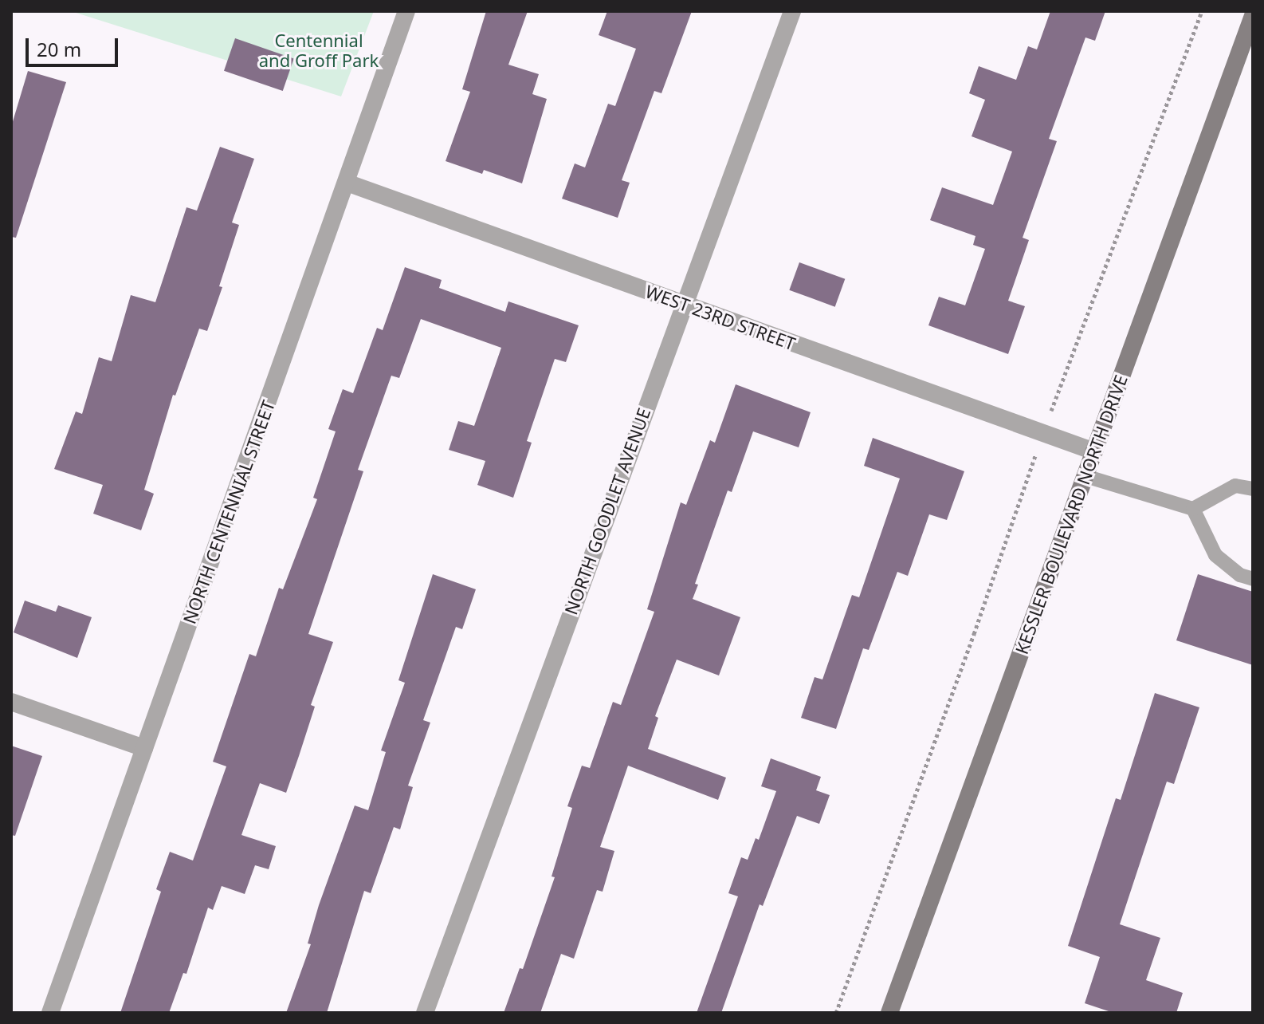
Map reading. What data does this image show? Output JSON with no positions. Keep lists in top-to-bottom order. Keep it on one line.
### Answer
{"streets":{"main road":["KESSLER BOULEVARD NORTH DRIVE"],"street":["WEST 23RD STREET","NORTH GOODLET AVENUE","NORTH CENTENNIAL STREET"]},"crossings":[["WEST 23RD STREET","NORTH GOODLET AVENUE"],["WEST 23RD STREET","NORTH CENTENNIAL STREET"],["WEST 23RD STREET","KESSLER BOULEVARD NORTH DRIVE"]],"parks":["Centennial and Groff Park"],"scale_bar":"20 m"}
